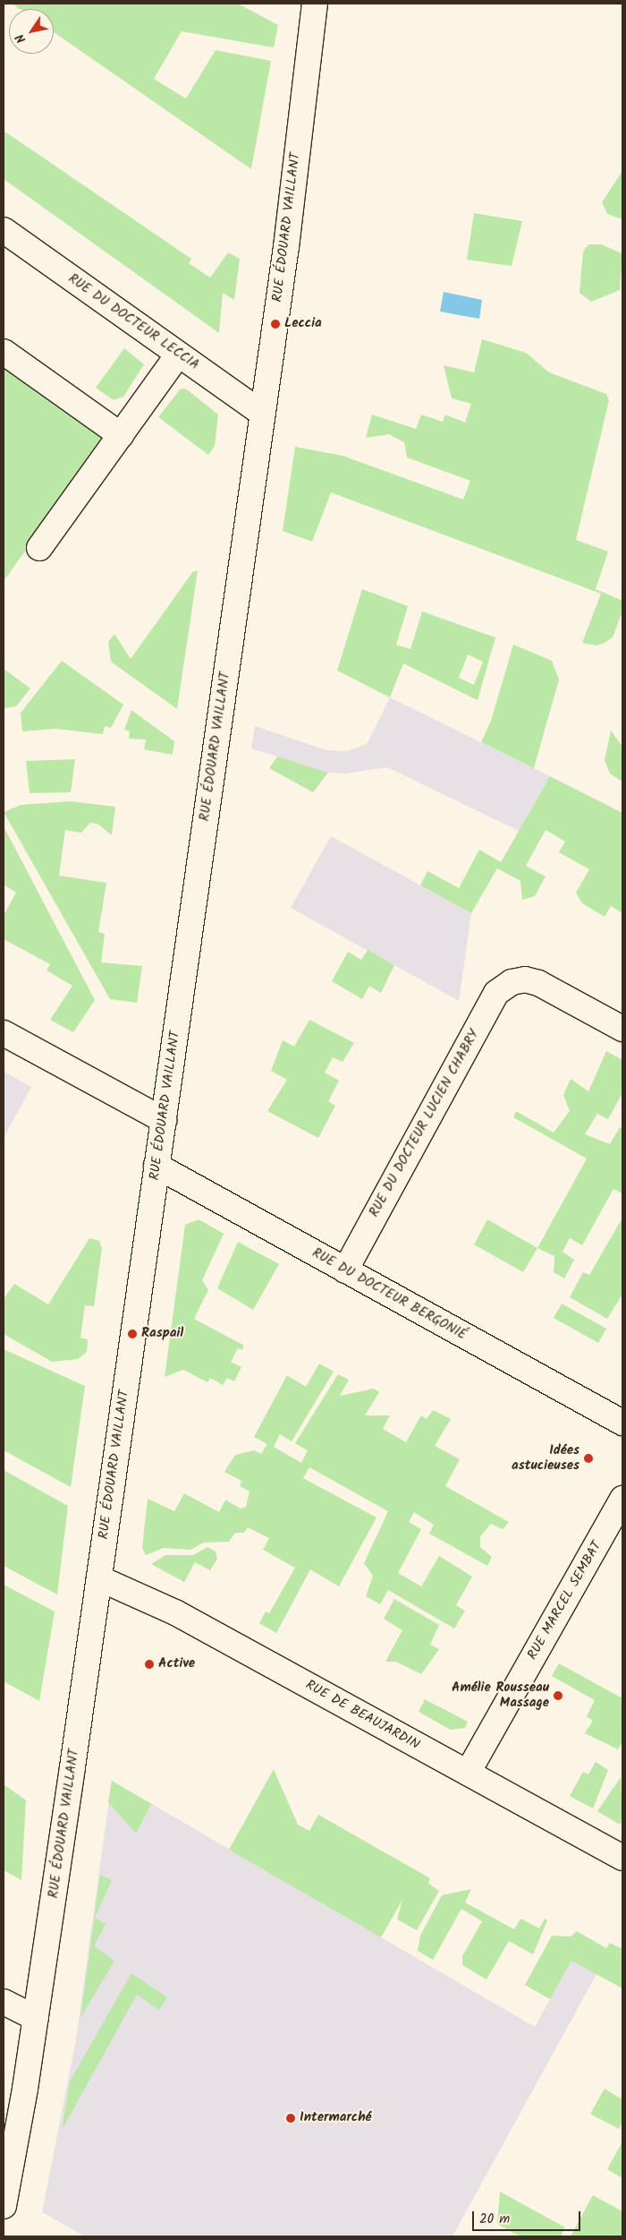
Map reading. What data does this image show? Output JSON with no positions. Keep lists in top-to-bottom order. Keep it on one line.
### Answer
{"streets":{"street":["RUE ÉDOUARD VAILLANT","RUE DU DOCTEUR LECCIA","RUE DU DOCTEUR LUCIEN CHABRY","RUE DU DOCTEUR BERGONIÉ","RUE MARCEL SEMBAT","RUE DE BEAUJARDIN"]},"crossings":[["RUE ÉDOUARD VAILLANT","RUE DU DOCTEUR LECCIA"],["RUE ÉDOUARD VAILLANT","RUE DU DOCTEUR BERGONIÉ"],["RUE ÉDOUARD VAILLANT","RUE DE BEAUJARDIN"],["RUE DU DOCTEUR LUCIEN CHABRY","RUE DU DOCTEUR BERGONIÉ"],["RUE MARCEL SEMBAT","RUE DE BEAUJARDIN"]],"places":["Leccia","Raspail","Idées astucieuses","Active","Amélie Rousseau Massage","Intermarché"],"scale_bar":"20 m","north":"bottom left"}
